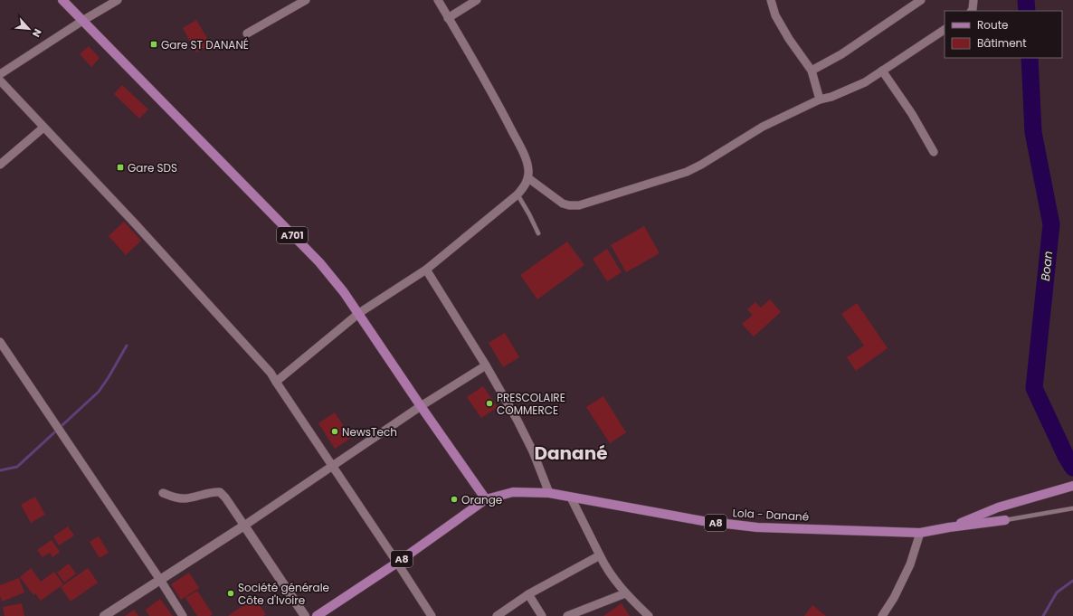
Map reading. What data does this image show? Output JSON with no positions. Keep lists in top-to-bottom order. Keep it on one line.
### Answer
{"streets":{"main road":["A701","Lola - Danané","A8"]},"crossings":[["A701","Lola - Danané"],["A701","A8"],["Lola - Danané","A8"]],"districts":["Danané"],"water":["Boan"],"places":{"transit":["Gare ST DANANÉ","Gare SDS"],"other":["PRESCOLAIRE COMMERCE","NewsTech","Orange","Société générale Côte d'Ivoire"]},"legend":["Route","Bâtiment"],"north":"bottom right"}
